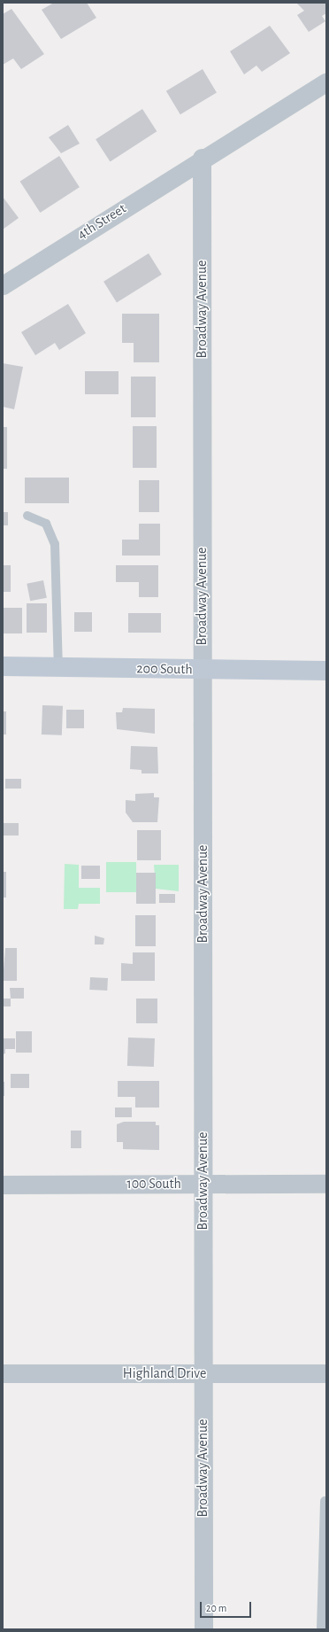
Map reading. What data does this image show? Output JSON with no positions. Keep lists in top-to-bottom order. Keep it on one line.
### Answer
{"streets":{"street":["4th Street","Broadway Avenue","200 South","100 South","Highland Drive"]},"crossings":[["4th Street","Broadway Avenue"],["Broadway Avenue","200 South"],["Broadway Avenue","100 South"],["Broadway Avenue","Highland Drive"]],"scale_bar":"20 m"}
